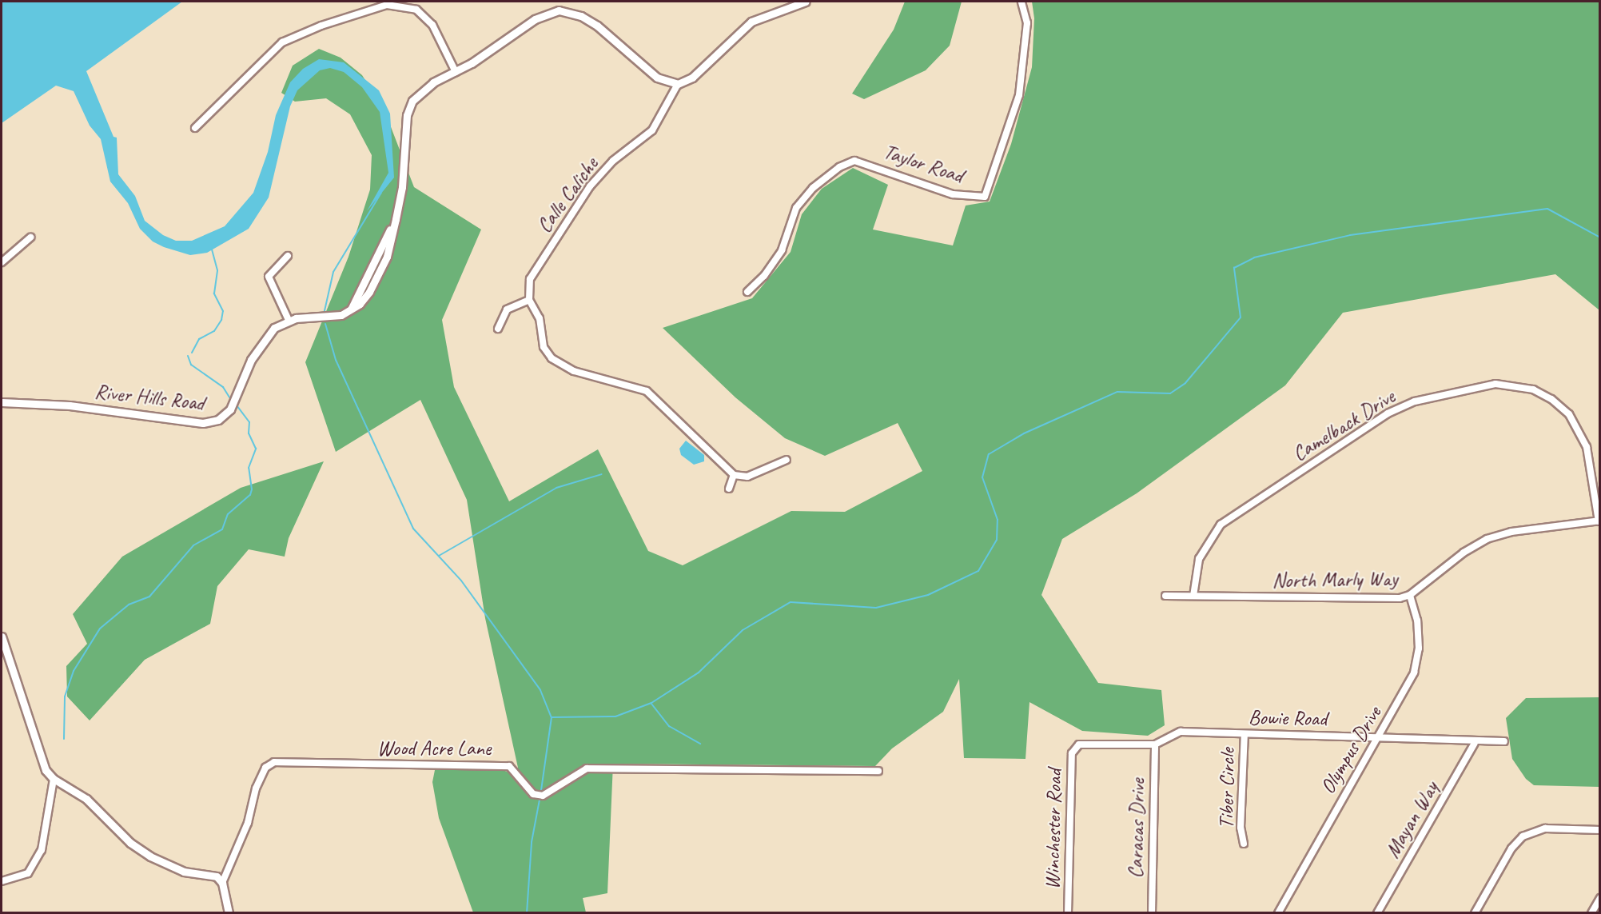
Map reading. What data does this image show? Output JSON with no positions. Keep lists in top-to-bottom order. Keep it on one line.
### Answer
{"streets":{"street":["Taylor Road","Calle Caliche","River Hills Road","Camelback Drive","North Marly Way","Bowie Road","Wood Acre Lane","Olympus Drive","Tiber Circle","Mayan Way","Caracas Drive","Winchester Road"]},"crossings":[["Camelback Drive","North Marly Way"],["North Marly Way","Olympus Drive"],["Bowie Road","Olympus Drive"],["Bowie Road","Tiber Circle"],["Bowie Road","Mayan Way"],["Bowie Road","Caracas Drive"],["Bowie Road","Winchester Road"]]}
